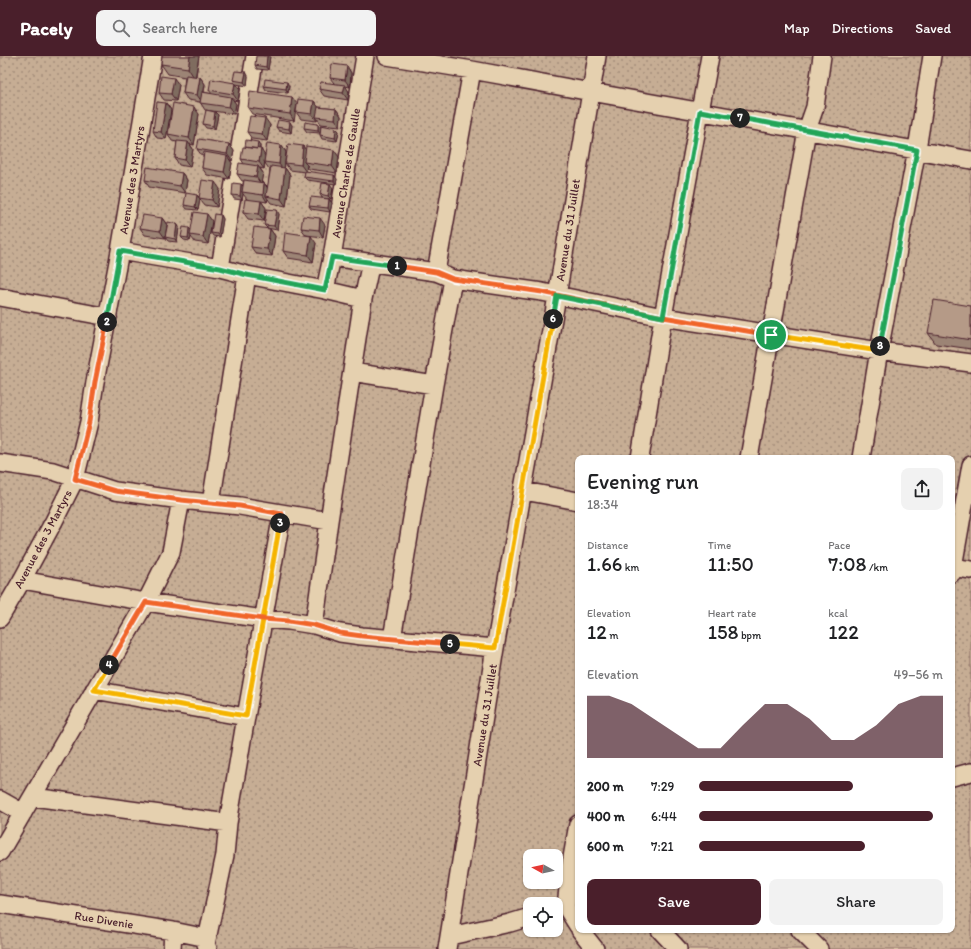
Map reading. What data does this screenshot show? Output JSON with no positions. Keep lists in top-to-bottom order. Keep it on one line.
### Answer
{"streets":{"street":["Avenue Charles de Gaulle","Avenue des 3 Martyrs","Avenue du 31 Juillet","Rue Divenie"]},"north":"left","page":{"header":"Pacely","search":"Search here","nav":["Map","Directions","Saved"],"pins":["7","1","6","2","8","3","5","4"],"heading":["Evening run","18:34"],"stats":[["Distance","1.66 km"],["Time","11:50"],["Pace","7:08 /km"],["Elevation","12 m"],["Heart rate","158 bpm"],["kcal","122"]],"chart":["Elevation","49–56 m"],"list":[{"name":"200 m","note":"7:29"},{"name":"400 m","note":"6:44"},{"name":"600 m","note":"7:21"}],"buttons":["Save","Share"]}}
